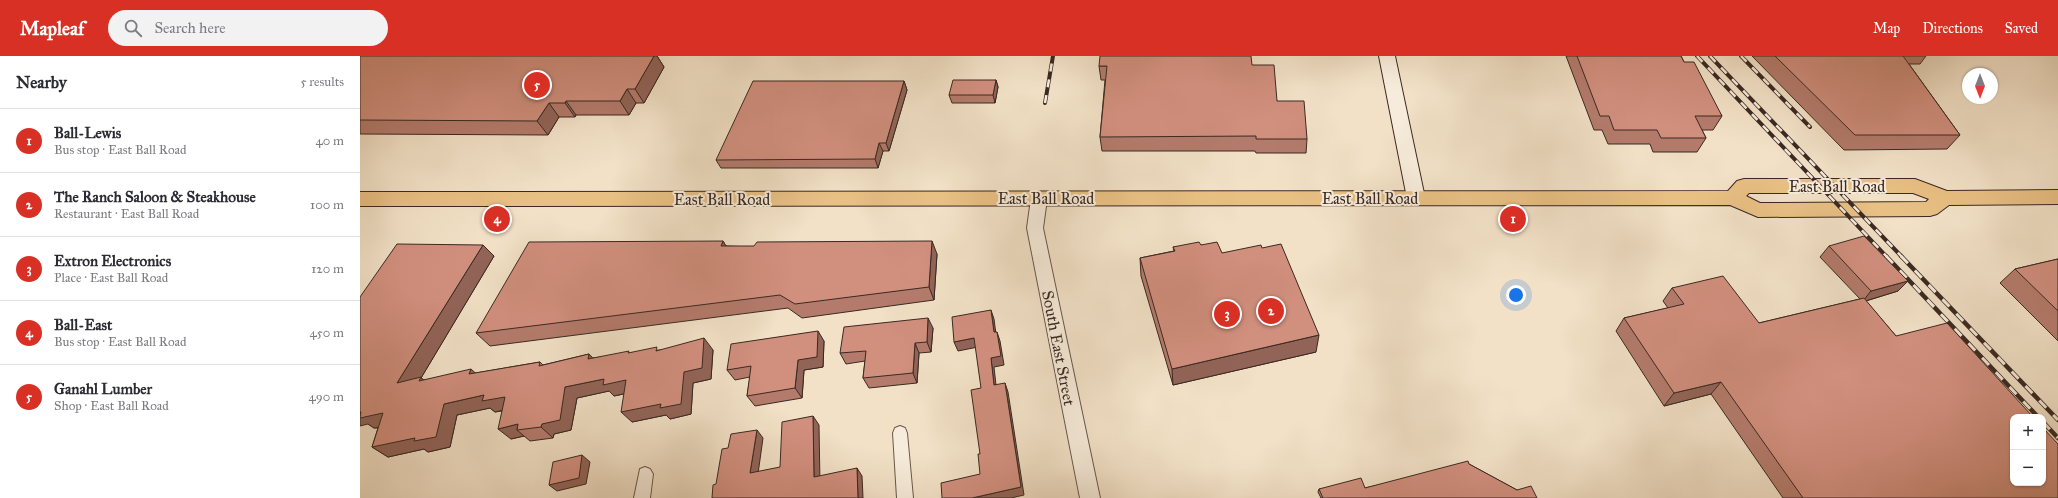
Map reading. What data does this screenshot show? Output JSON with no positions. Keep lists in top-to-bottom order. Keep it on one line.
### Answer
{"streets":{"main road":["East Ball Road"],"street":["South East Street"]},"crossings":[["East Ball Road","South East Street"]],"north":"bottom","page":{"header":"Mapleaf","search":"Search here","nav":["Map","Directions","Saved"],"heading":["Nearby","5 results"],"pins":["5","1","4","2","3"],"list":[{"mark":"1","name":"Ball-Lewis","note":"Bus stop · East Ball Road","value":"40 m"},{"mark":"2","name":"The Ranch Saloon & Steakhouse","note":"Restaurant · East Ball Road","value":"100 m"},{"mark":"3","name":"Extron Electronics","note":"Place · East Ball Road","value":"120 m"},{"mark":"4","name":"Ball-East","note":"Bus stop · East Ball Road","value":"450 m"},{"mark":"5","name":"Ganahl Lumber","note":"Shop · East Ball Road","value":"490 m"}],"map_buttons":["+","−"]}}
